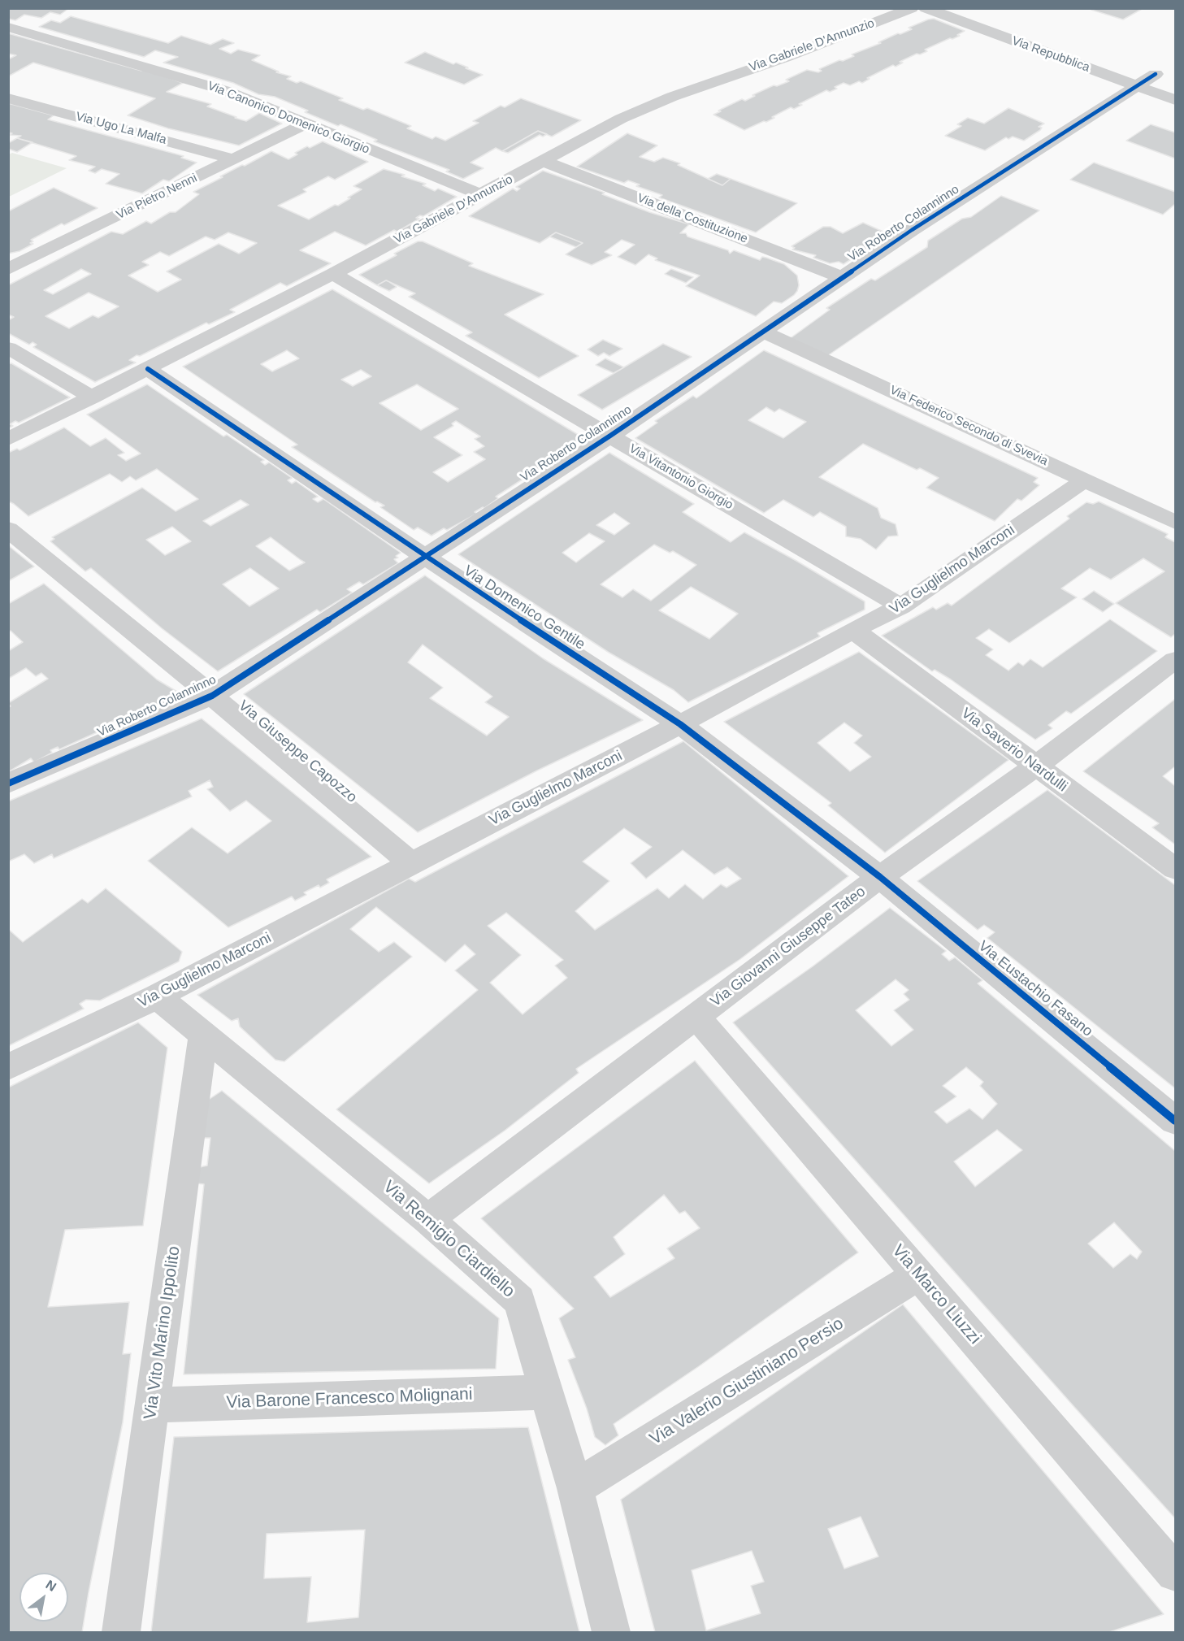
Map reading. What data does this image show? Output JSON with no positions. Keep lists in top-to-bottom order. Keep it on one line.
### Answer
{"streets":{"street":["Via Gabriele D'Annunzio","Via Repubblica","Via Canonico Domenico Giorgio","Via Ugo La Malfa","Via Pietro Nenni","Via della Costituzione","Via Roberto Colanninno","Via Federico Secondo di Svevia","Via Vitantonio Giorgio","Via Guglielmo Marconi","Via Domenico Gentile","Via Saverio Nardulli","Via Giuseppe Capozzo","Via Giovanni Giuseppe Tateo","Via Eustachio Fasano","Via Remigio Ciardiello","Via Marco Liuzzi","Via Vito Marino Ippolito","Via Valerio Giustiniano Persio","Via Barone Francesco Molignani"]},"crossings":[["Via Gabriele D'Annunzio","Via Canonico Domenico Giorgio"],["Via Gabriele D'Annunzio","Via della Costituzione"],["Via Gabriele D'Annunzio","Via Vitantonio Giorgio"],["Via Gabriele D'Annunzio","Via Domenico Gentile"],["Via Repubblica","Via Roberto Colanninno"],["Via Canonico Domenico Giorgio","Via Pietro Nenni"],["Via Ugo La Malfa","Via Pietro Nenni"],["Via della Costituzione","Via Roberto Colanninno"],["Via Roberto Colanninno","Via Federico Secondo di Svevia"],["Via Roberto Colanninno","Via Vitantonio Giorgio"],["Via Roberto Colanninno","Via Domenico Gentile"],["Via Roberto Colanninno","Via Giuseppe Capozzo"],["Via Federico Secondo di Svevia","Via Guglielmo Marconi"],["Via Vitantonio Giorgio","Via Guglielmo Marconi"],["Via Guglielmo Marconi","Via Domenico Gentile"],["Via Guglielmo Marconi","Via Saverio Nardulli"],["Via Guglielmo Marconi","Via Giuseppe Capozzo"],["Via Guglielmo Marconi","Via Remigio Ciardiello"],["Via Domenico Gentile","Via Giovanni Giuseppe Tateo"],["Via Domenico Gentile","Via Eustachio Fasano"],["Via Saverio Nardulli","Via Giovanni Giuseppe Tateo"],["Via Giovanni Giuseppe Tateo","Via Eustachio Fasano"],["Via Giovanni Giuseppe Tateo","Via Remigio Ciardiello"],["Via Giovanni Giuseppe Tateo","Via Marco Liuzzi"],["Via Remigio Ciardiello","Via Vito Marino Ippolito"],["Via Remigio Ciardiello","Via Valerio Giustiniano Persio"],["Via Remigio Ciardiello","Via Barone Francesco Molignani"],["Via Marco Liuzzi","Via Valerio Giustiniano Persio"],["Via Vito Marino Ippolito","Via Barone Francesco Molignani"]],"north":"top right"}
